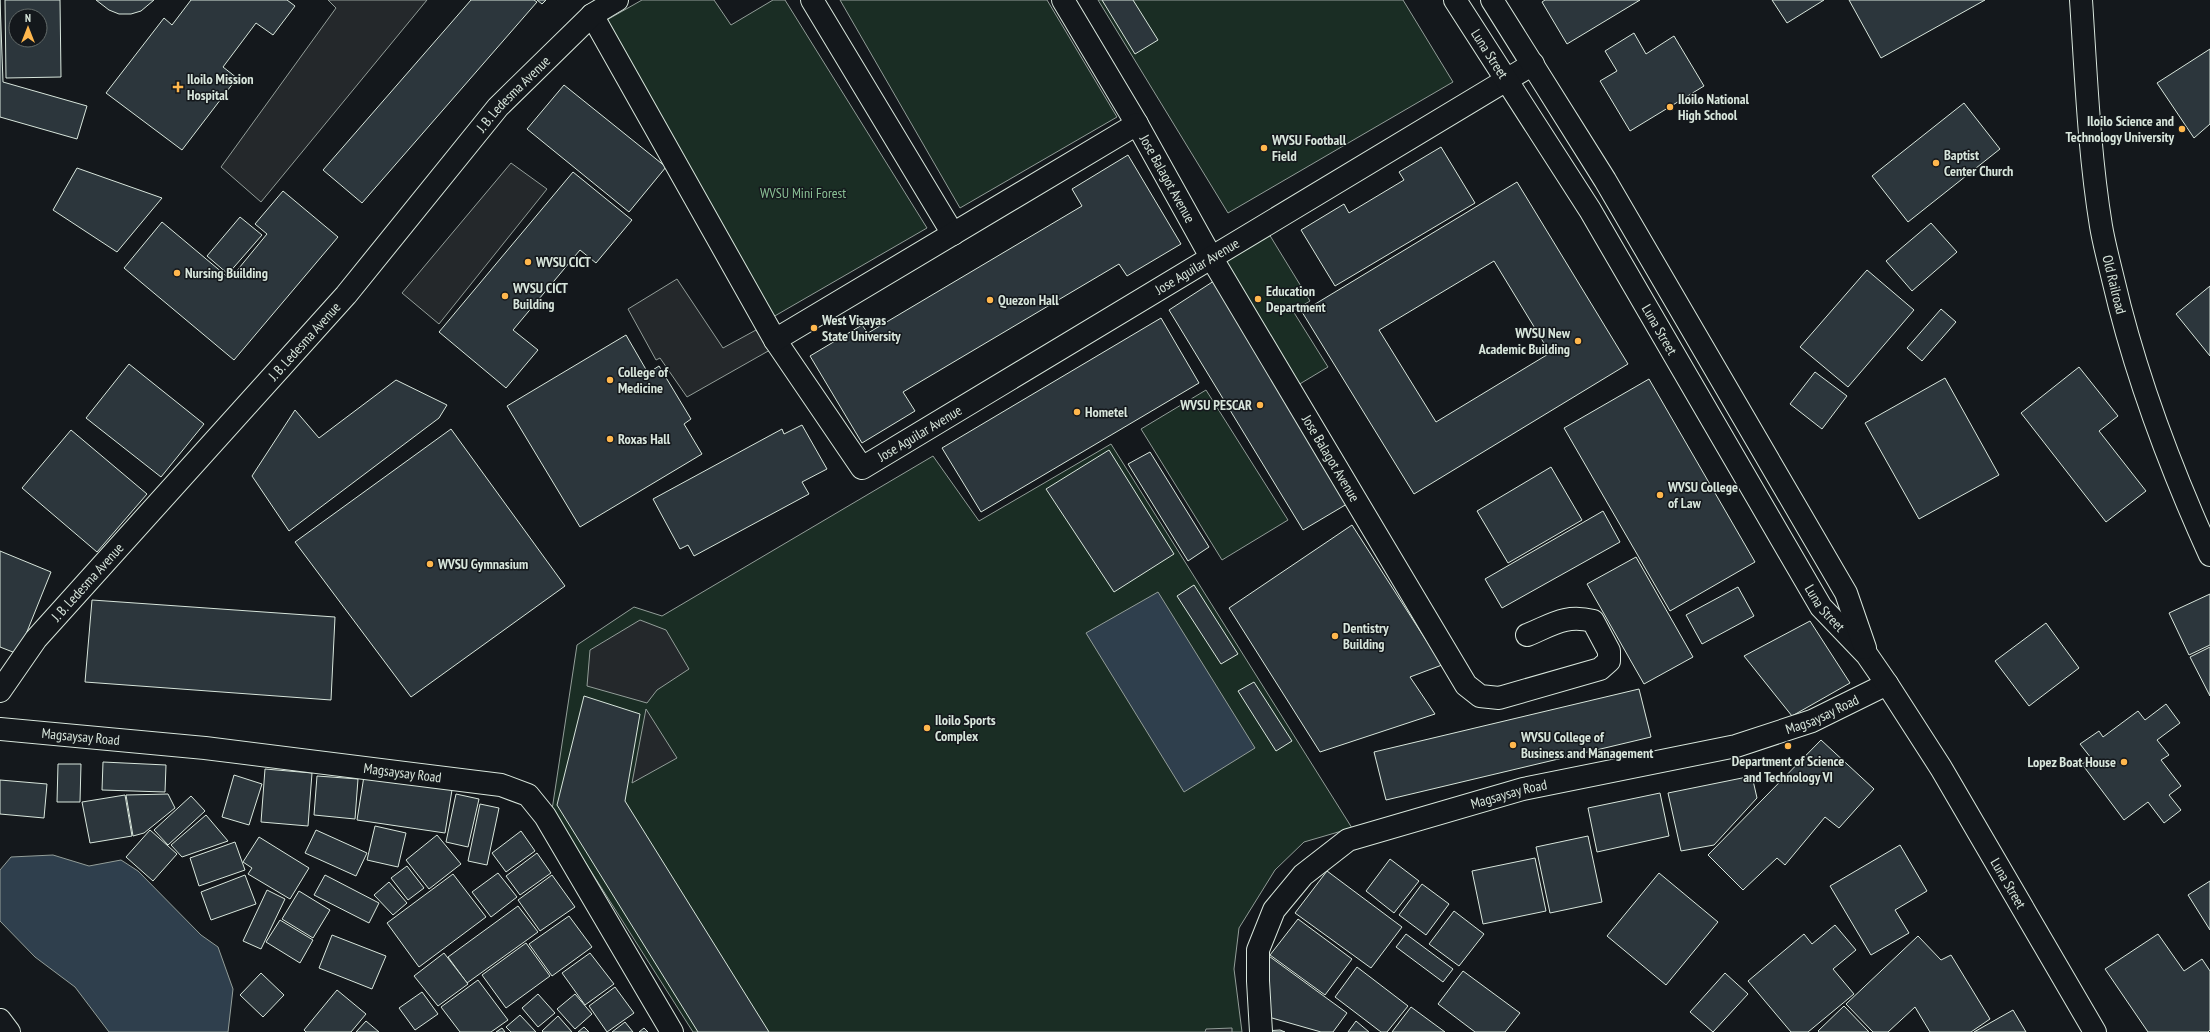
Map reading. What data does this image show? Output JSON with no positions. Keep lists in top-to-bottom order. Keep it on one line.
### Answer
{"streets":{"street":["Luna Street","J. B. Ledesma Avenue","Jose Balagot Avenue","Jose Aguilar Avenue","Old Railroad","Magsaysay Road"]},"crossings":[["Luna Street","Jose Aguilar Avenue"],["Luna Street","Magsaysay Road"],["Jose Balagot Avenue","Jose Aguilar Avenue"]],"parks":["WVSU Mini Forest"],"places":{"health":["Iloilo Mission Hospital"],"other":["Iloilo National High School","Iloilo Science and Technology University","WVSU Football Field","Baptist Center Church","WVSU CICT","Nursing Building","WVSU CICT Building","Education Department","Quezon Hall","West Visayas State University","WVSU New Academic Building","College of Medicine","WVSU PESCAR","Hometel","Roxas Hall","WVSU College of Law","WVSU Gymnasium","Dentistry Building","Iloilo Sports Complex","WVSU College of Business and Management","Department of Science and Technology VI","Lopez Boat House"]},"north":"top"}
